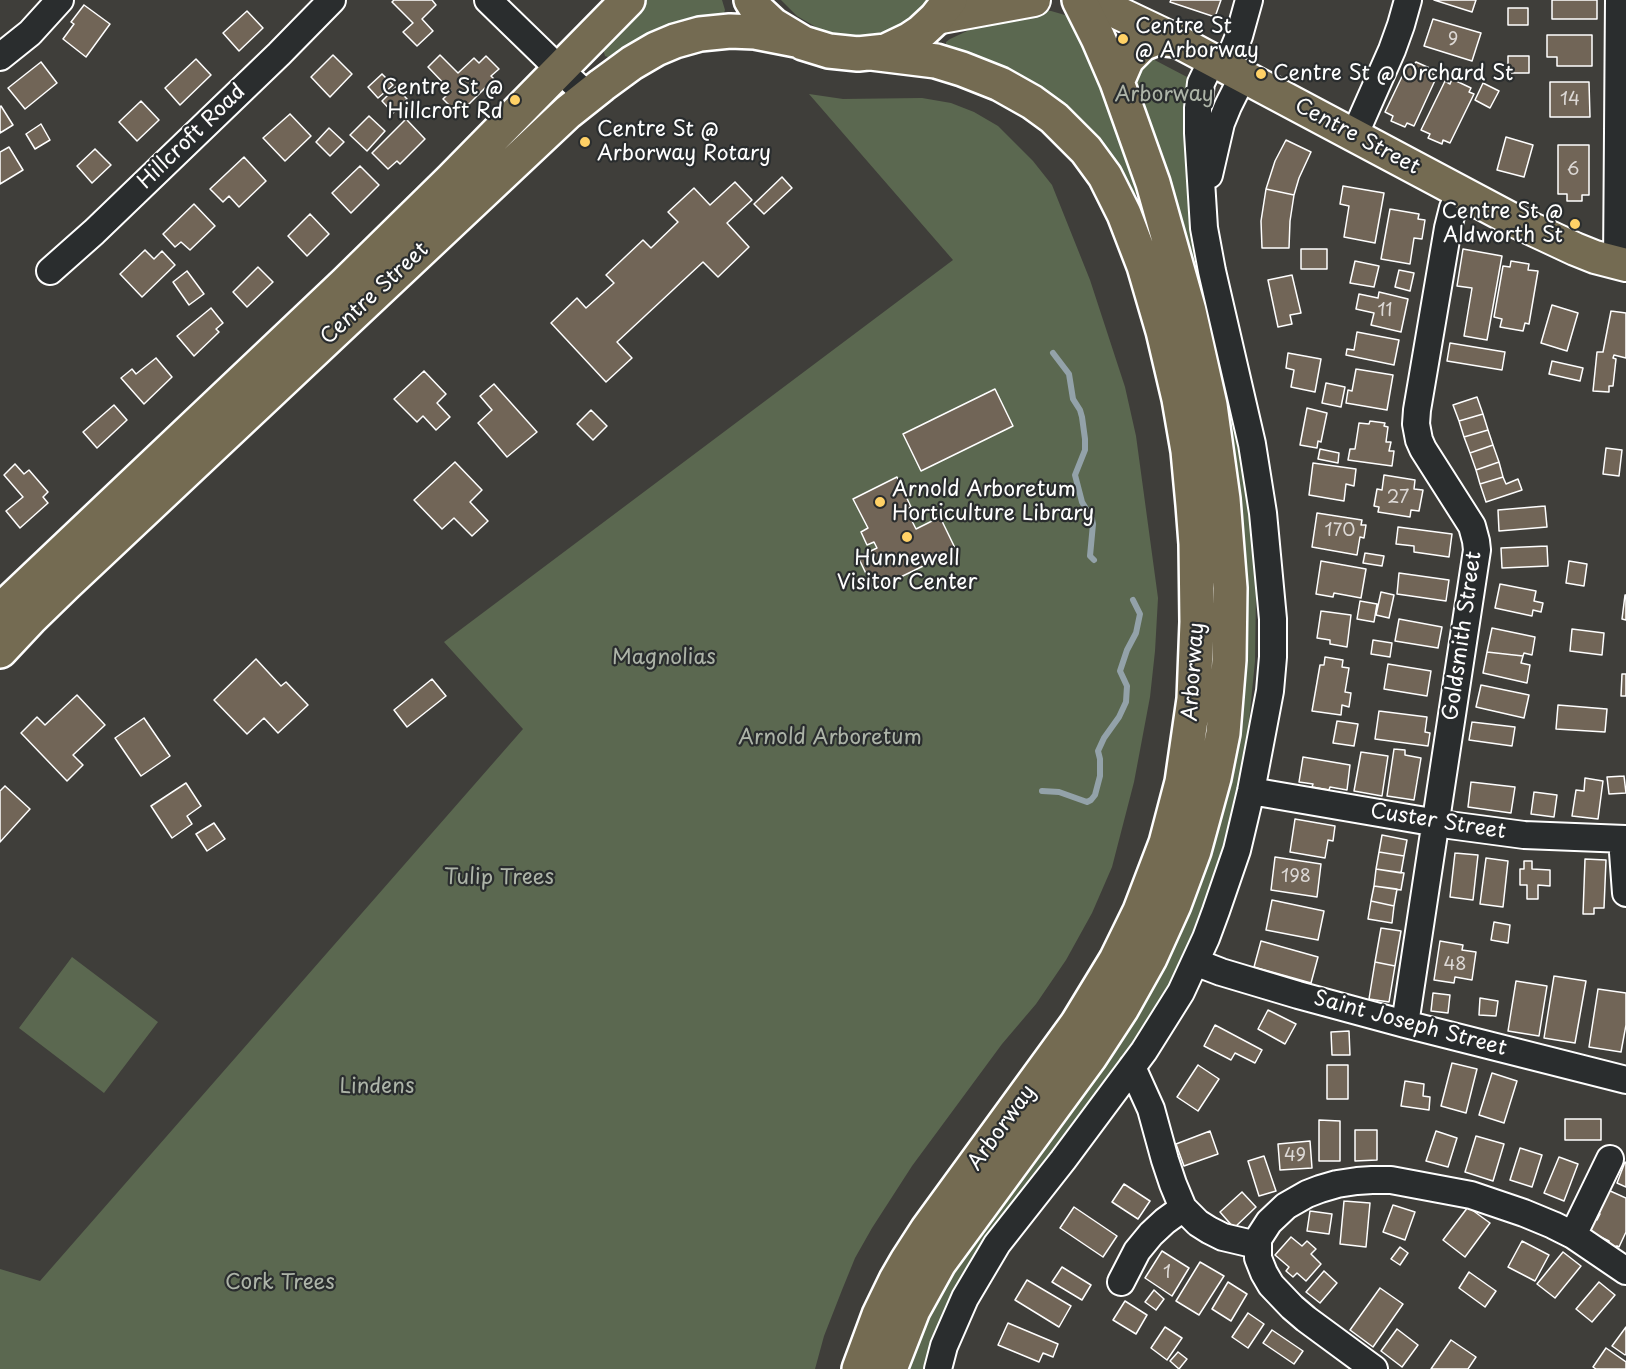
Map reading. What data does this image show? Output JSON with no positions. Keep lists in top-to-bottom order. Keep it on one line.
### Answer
{"streets":{"highway":["Centre Street","Arborway"],"street":["Hillcroft Road","Goldsmith Street","Custer Street","Saint Joseph Street"]},"crossings":[["Centre Street","Goldsmith Street"],["Centre Street","Arborway"],["Goldsmith Street","Custer Street"],["Goldsmith Street","Saint Joseph Street"]],"parks":["Arborway","Magnolias","Arnold Arboretum","Tulip Trees","Lindens","Cork Trees"],"places":["Centre St @ Arborway","Centre St @ Orchard St","Centre St @ Hillcroft Rd","Centre St @ Arborway Rotary","Centre St @ Aldworth St","Arnold Arboretum Horticulture Library","Hunnewell Visitor Center"],"house_numbers":["9","14","6","11","27","170","198","48","49","1"]}
